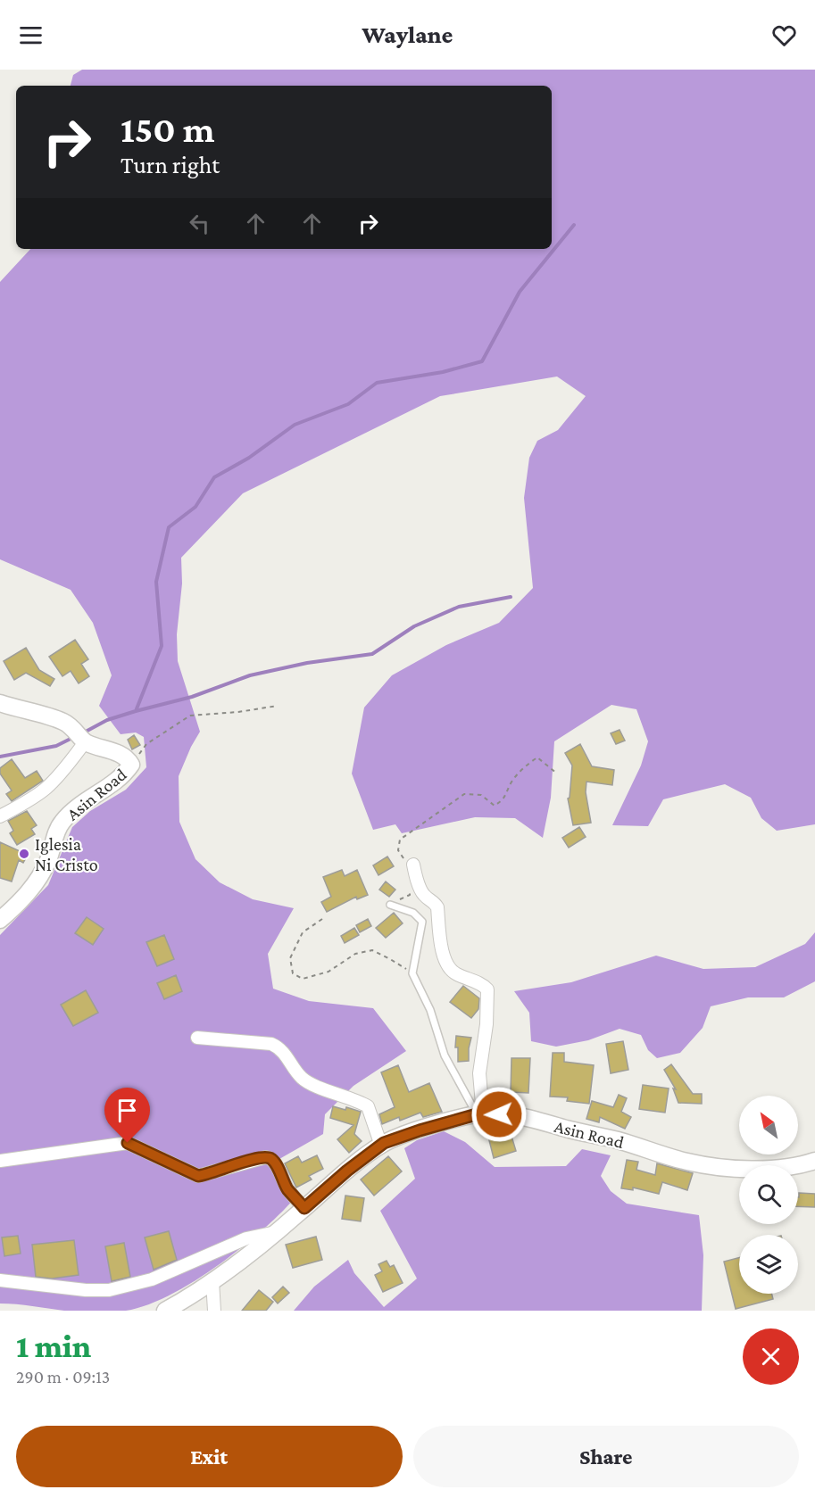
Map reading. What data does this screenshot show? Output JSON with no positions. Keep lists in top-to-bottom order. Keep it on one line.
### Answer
{"streets":{"main road":["Asin Road"]},"places":["Iglesia Ni Cristo"],"north":"top left","page":{"header":"Waylane","turn":["150 m","Turn right"],"heading":["1 min","290 m · 09:13"],"buttons":["Exit","Share"]}}
